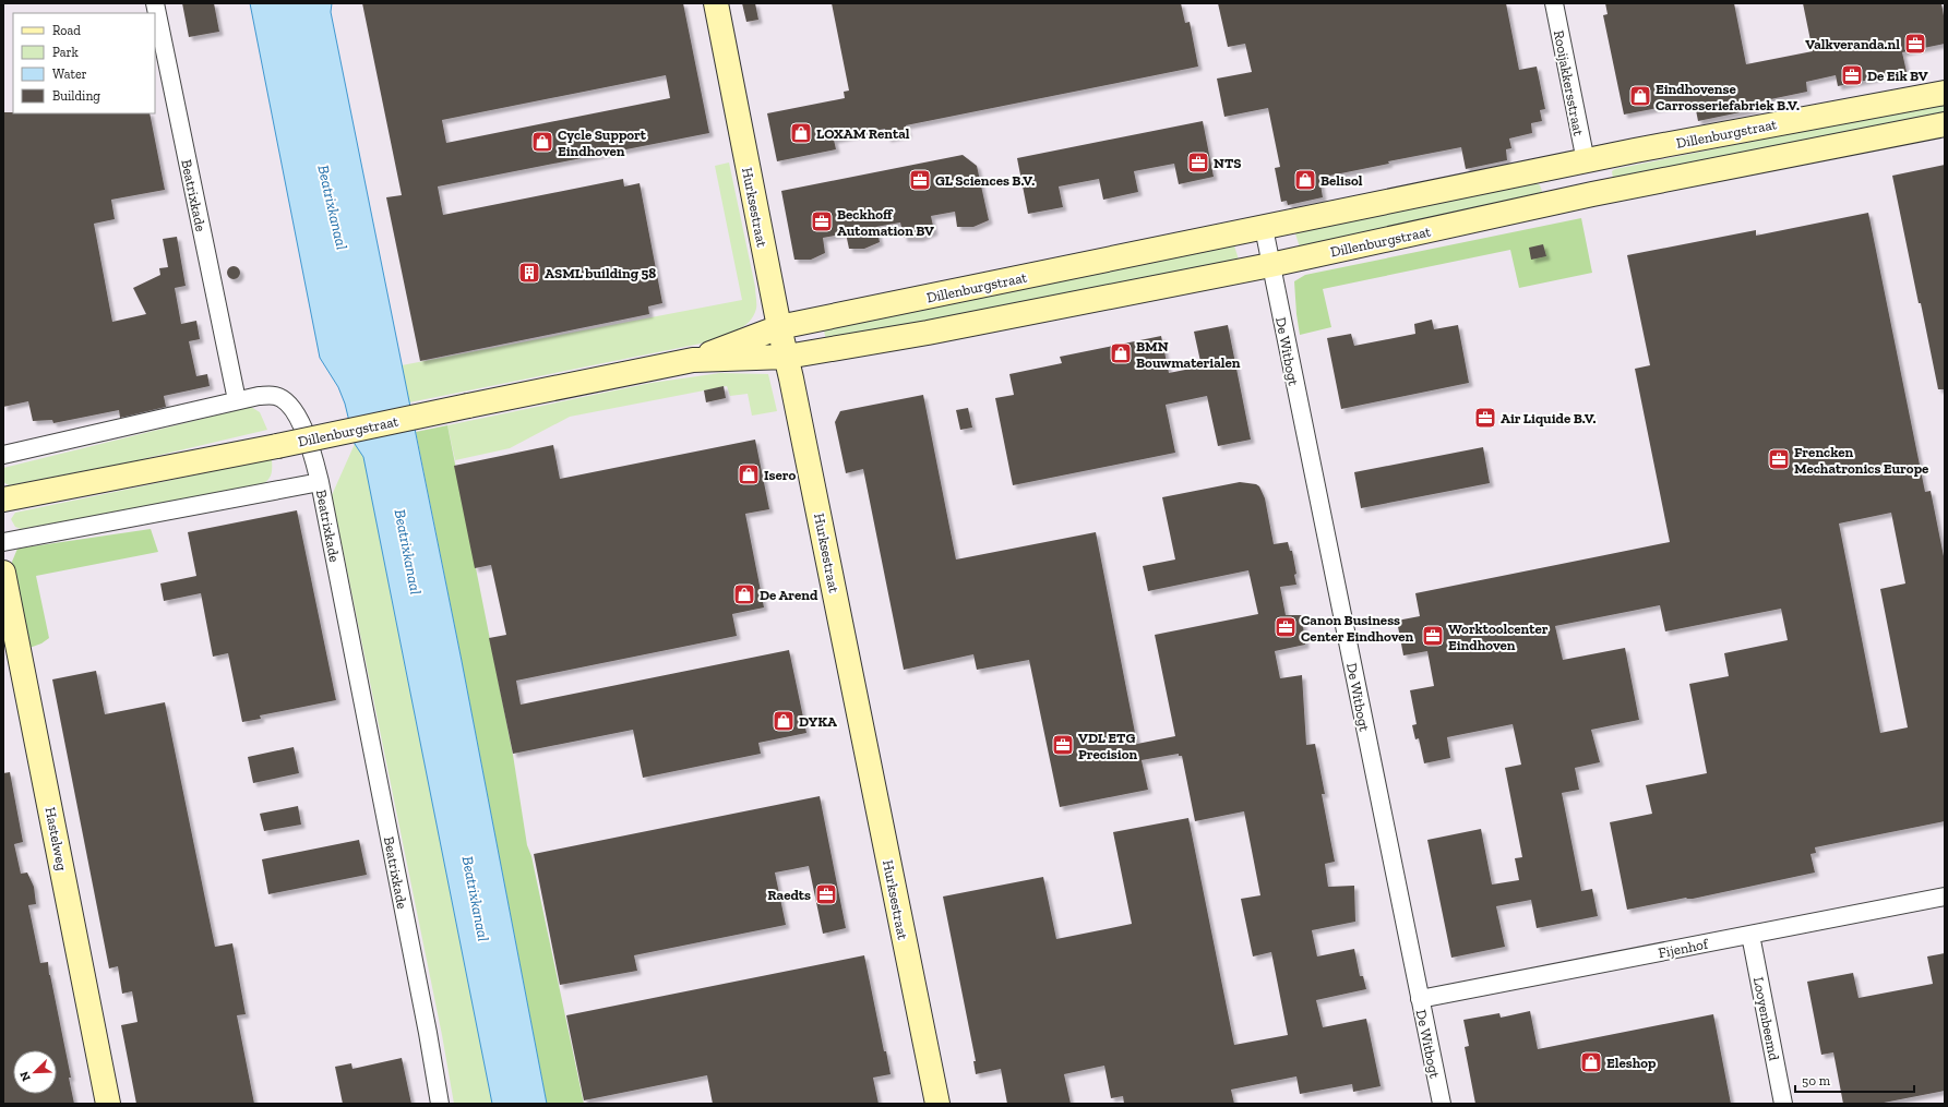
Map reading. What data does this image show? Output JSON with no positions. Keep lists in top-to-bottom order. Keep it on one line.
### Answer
{"streets":{"street":["Rooijakkersstraat","Dillenburgstraat","Beatrixkade","Hurksestraat","De Witbogt","Hastelweg","Fijenhof","Looyenbeemd"]},"crossings":[["Rooijakkersstraat","Dillenburgstraat"],["Dillenburgstraat","Hurksestraat"],["Dillenburgstraat","De Witbogt"],["De Witbogt","Fijenhof"],["Fijenhof","Looyenbeemd"]],"water":["Beatrixkanaal"],"places":{"office":["Valkveranda.nl","De Eik BV","NTS","GL Sciences B.V.","Beckhoff Automation BV","Air Liquide B.V.","Frencken Mechatronics Europe","Canon Business Center Eindhoven","Worktoolcenter Eindhoven","VDL ETG Precision","Raedts"],"shop":["Eindhovense Carrosseriefabriek B.V.","LOXAM Rental","Cycle Support Eindhoven","Belisol","BMN Bouwmaterialen","Isero","De Arend","DYKA","Eleshop"],"building":["ASML building 58"]},"legend":["Road","Park","Water","Building"],"scale_bar":"50 m","north":"bottom left"}
